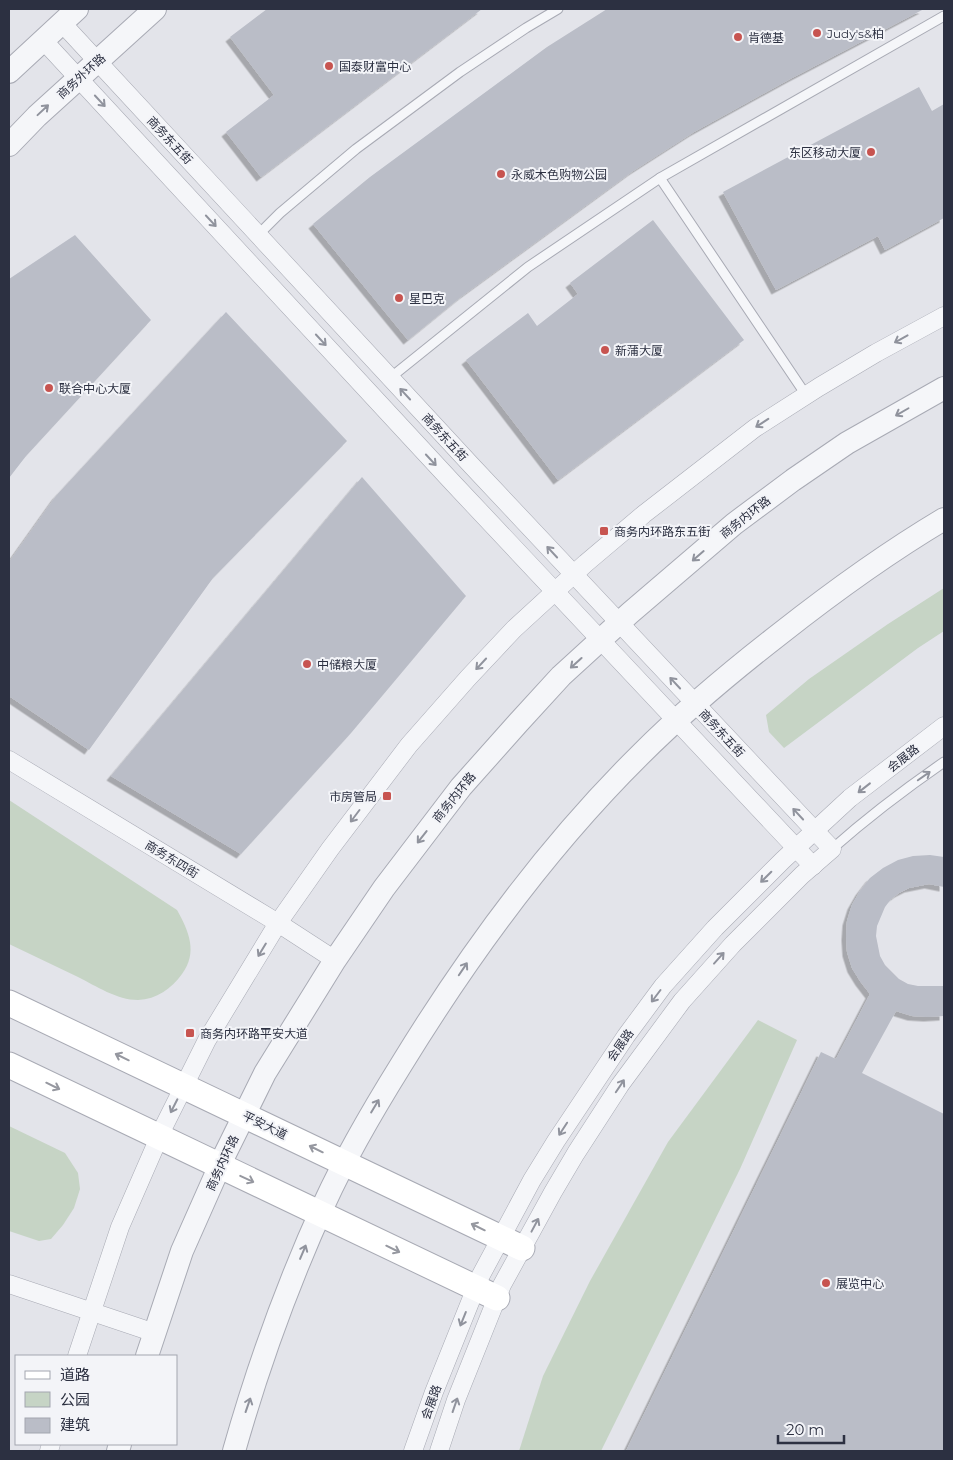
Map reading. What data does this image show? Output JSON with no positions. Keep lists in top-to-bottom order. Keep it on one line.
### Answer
{"streets":{"main road":["平安大道"],"street":["商务外环路","商务东五街","商务内环路","会展路","商务东四街"]},"crossings":[["商务外环路","商务东五街"],["商务东五街","商务内环路"],["商务东五街","会展路"],["商务内环路","商务东四街"],["商务内环路","平安大道"],["会展路","平安大道"]],"places":{"other":["Judy's&柏","肯德基","国泰财富中心","东区移动大厦","永威木色购物公园","星巴克","新蒲大厦","联合中心大厦","中储粮大厦","展览中心"],"transit":["商务内环路东五街","市房管局","商务内环路平安大道"]},"legend":["道路","公园","建筑"],"scale_bar":"20 m"}
